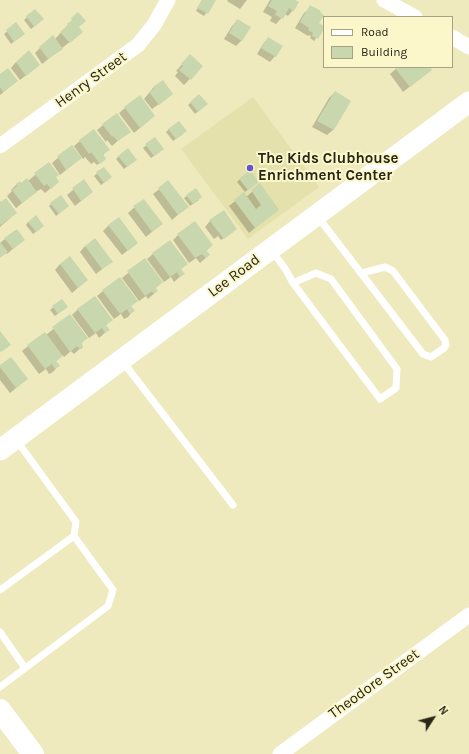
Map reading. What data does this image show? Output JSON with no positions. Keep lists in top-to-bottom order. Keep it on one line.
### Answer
{"streets":{"main road":["Lee Road"],"street":["Henry Street","Theodore Street"]},"places":["The Kids Clubhouse Enrichment Center"],"legend":["Road","Building"],"north":"top right"}
